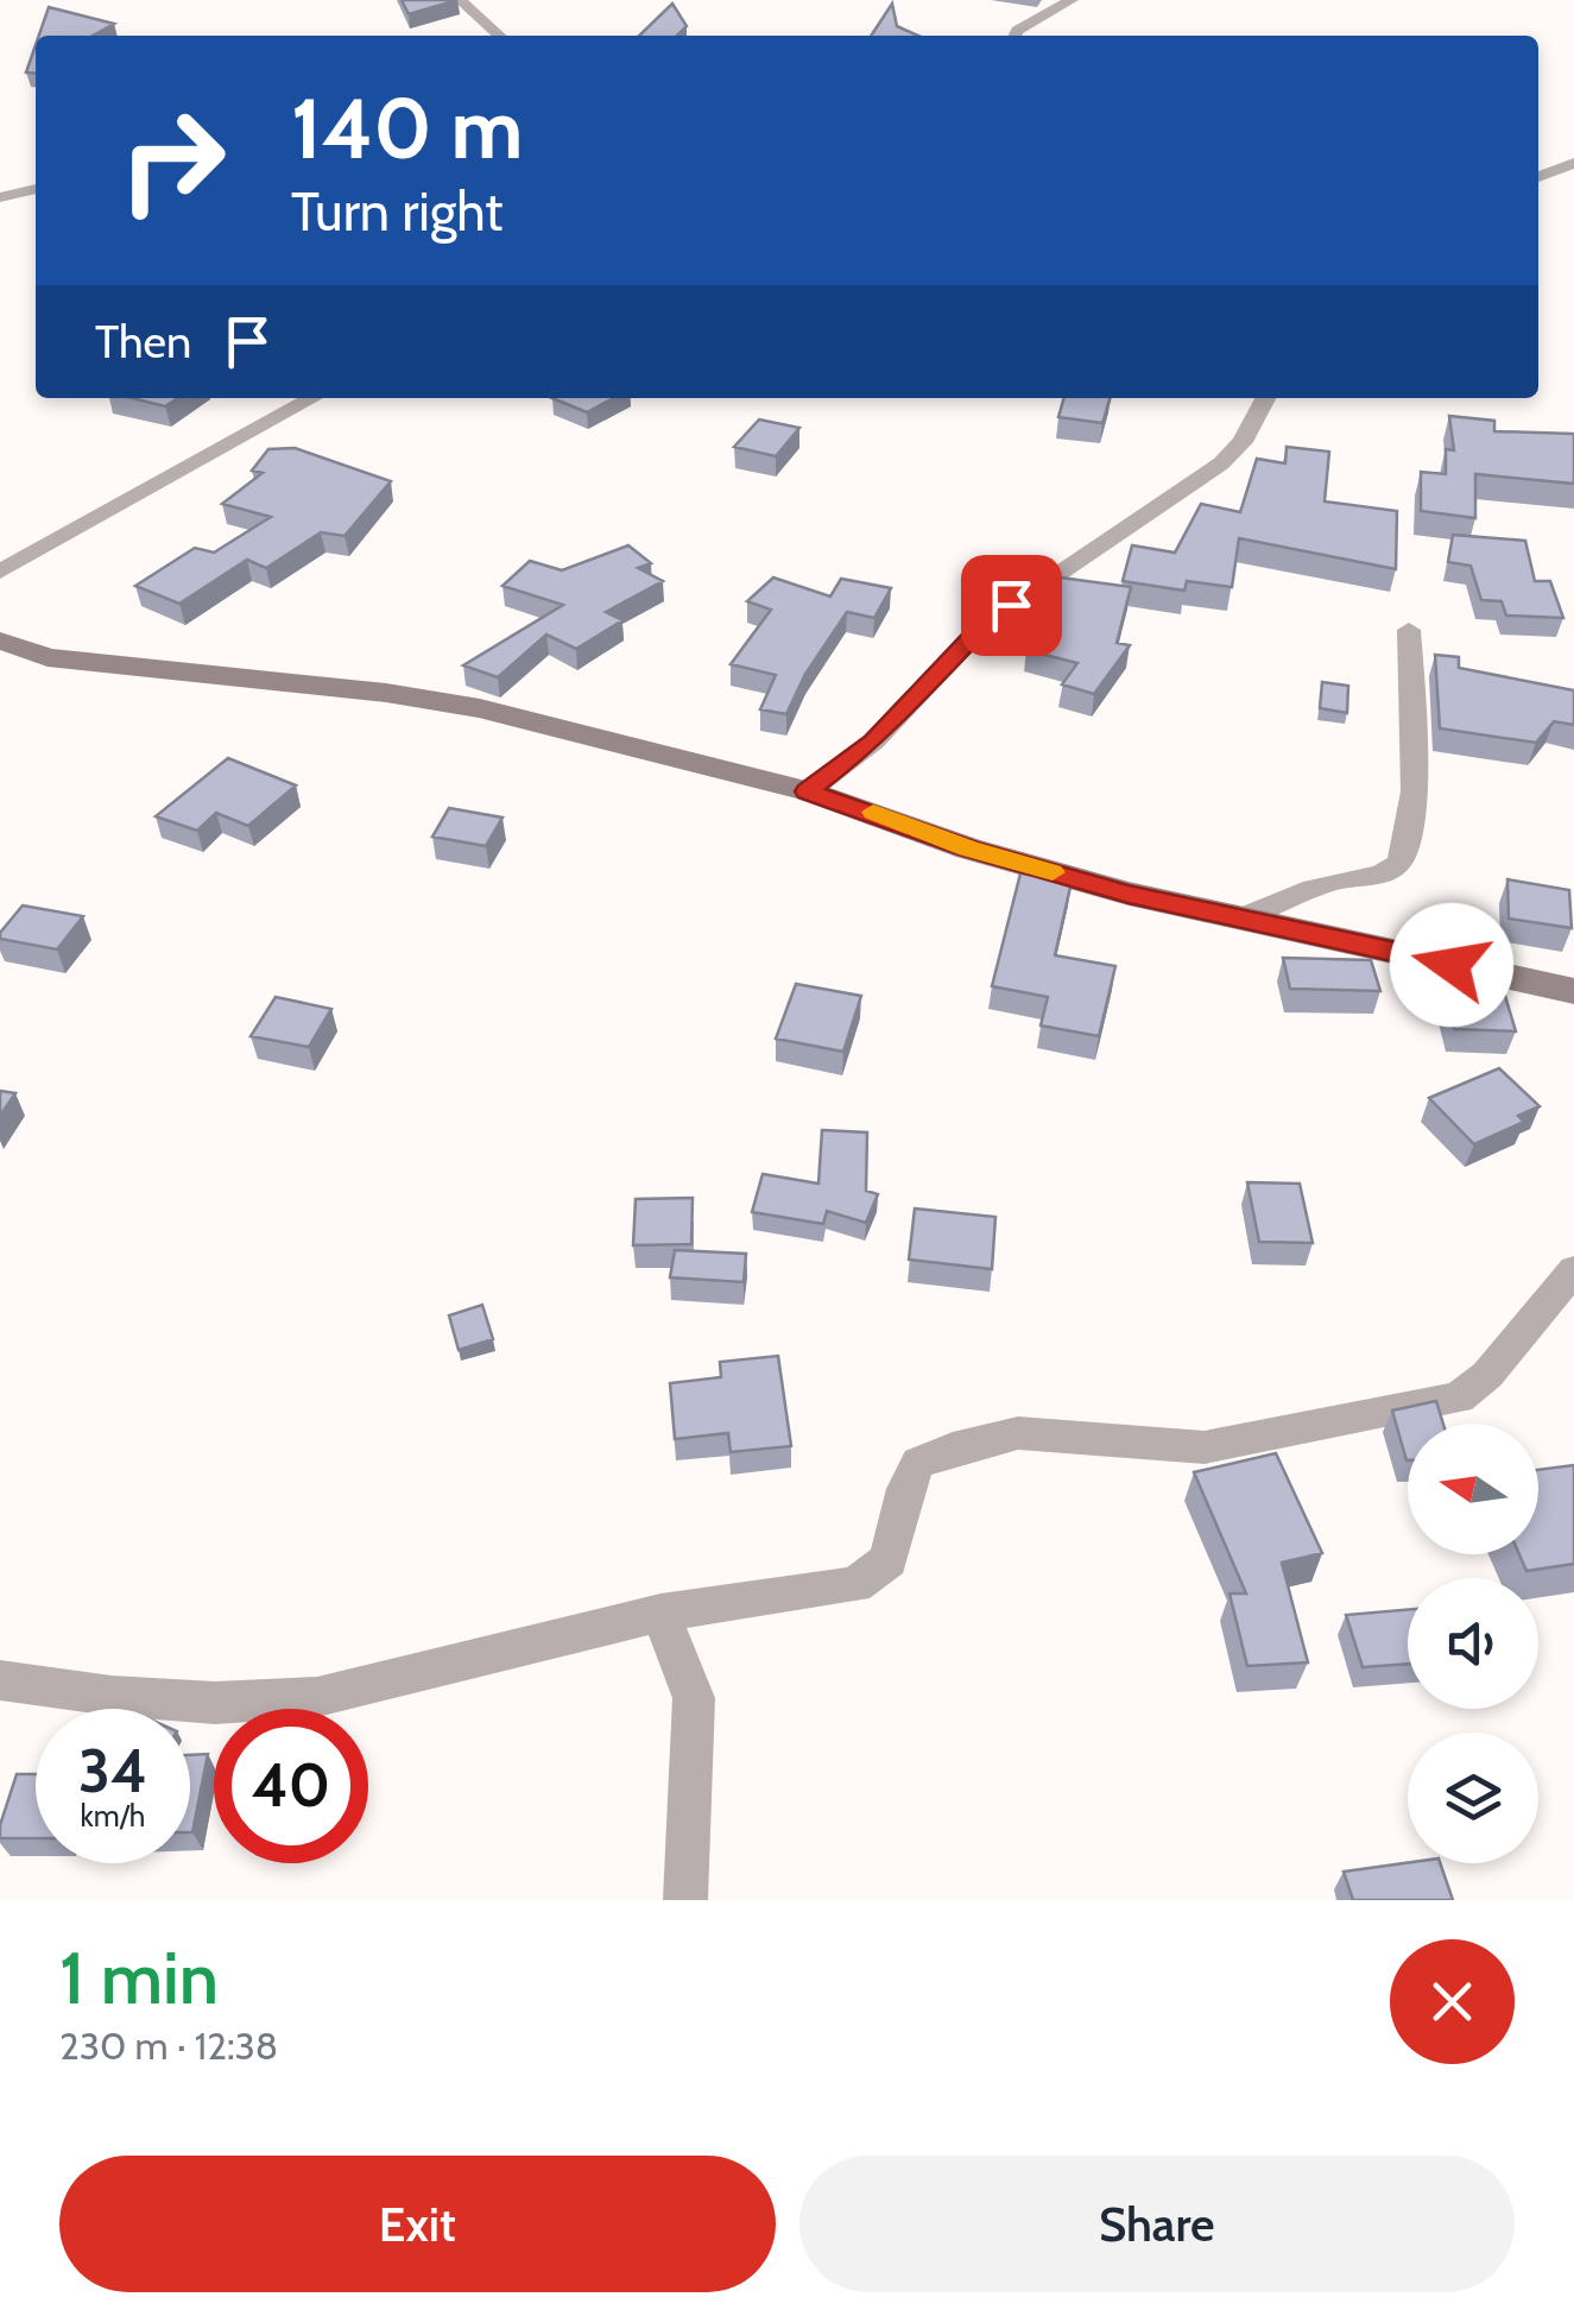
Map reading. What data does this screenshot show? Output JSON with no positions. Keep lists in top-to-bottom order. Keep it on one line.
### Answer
{"north":"left","page":{"turn":["140 m","Turn right"],"then":"Then","speed":"34 km/h","limit":"40","heading":["1 min","230 m · 12:38"],"buttons":["Exit","Share"]}}
